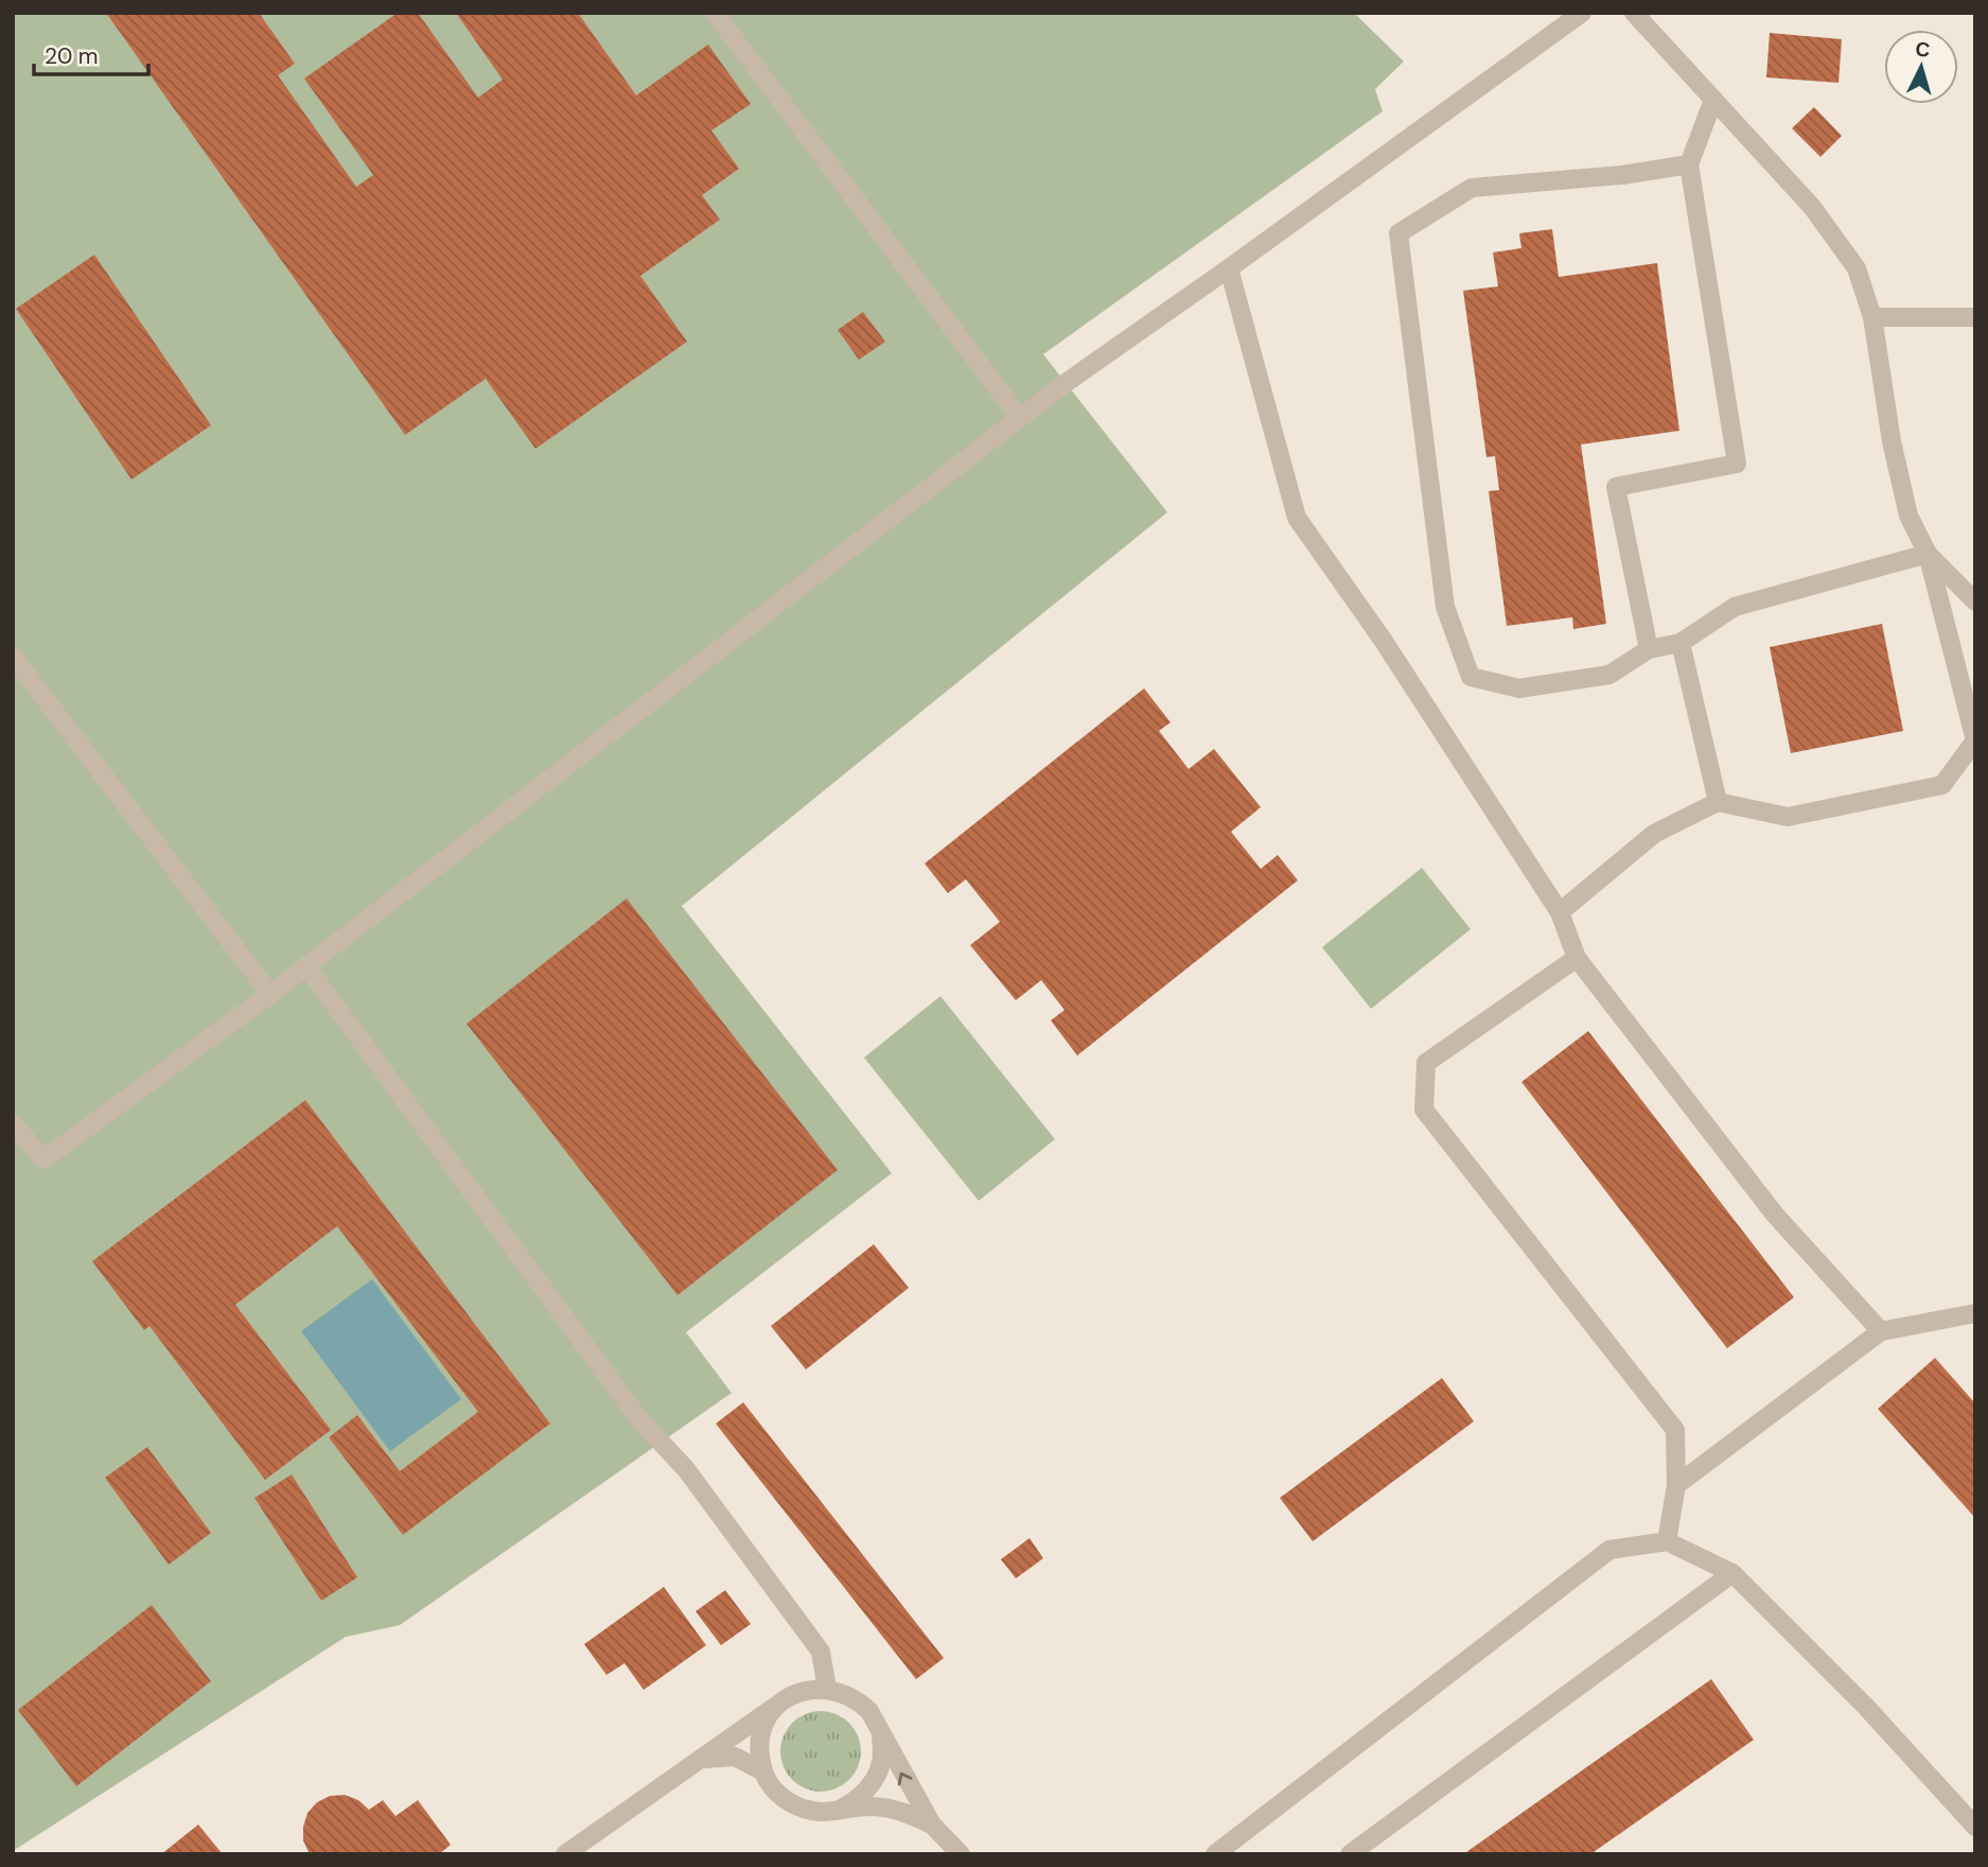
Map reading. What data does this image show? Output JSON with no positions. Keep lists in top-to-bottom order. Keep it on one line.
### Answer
{"scale_bar":"20 m","north":"top"}
